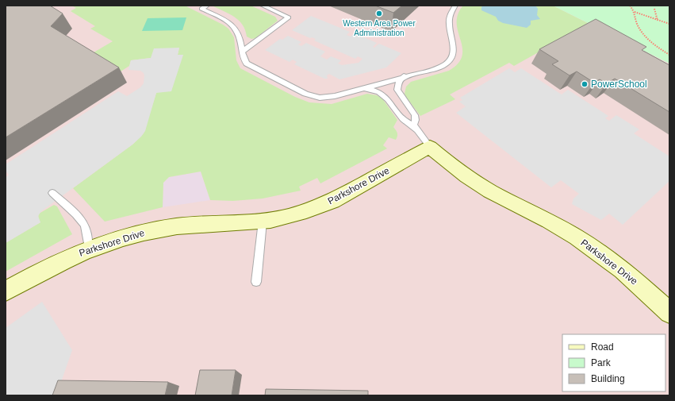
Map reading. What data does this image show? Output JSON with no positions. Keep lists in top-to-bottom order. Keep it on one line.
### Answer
{"streets":{"street":["Parkshore Drive"]},"places":["Western Area Power Administration","PowerSchool"],"legend":["Road","Park","Building"]}
